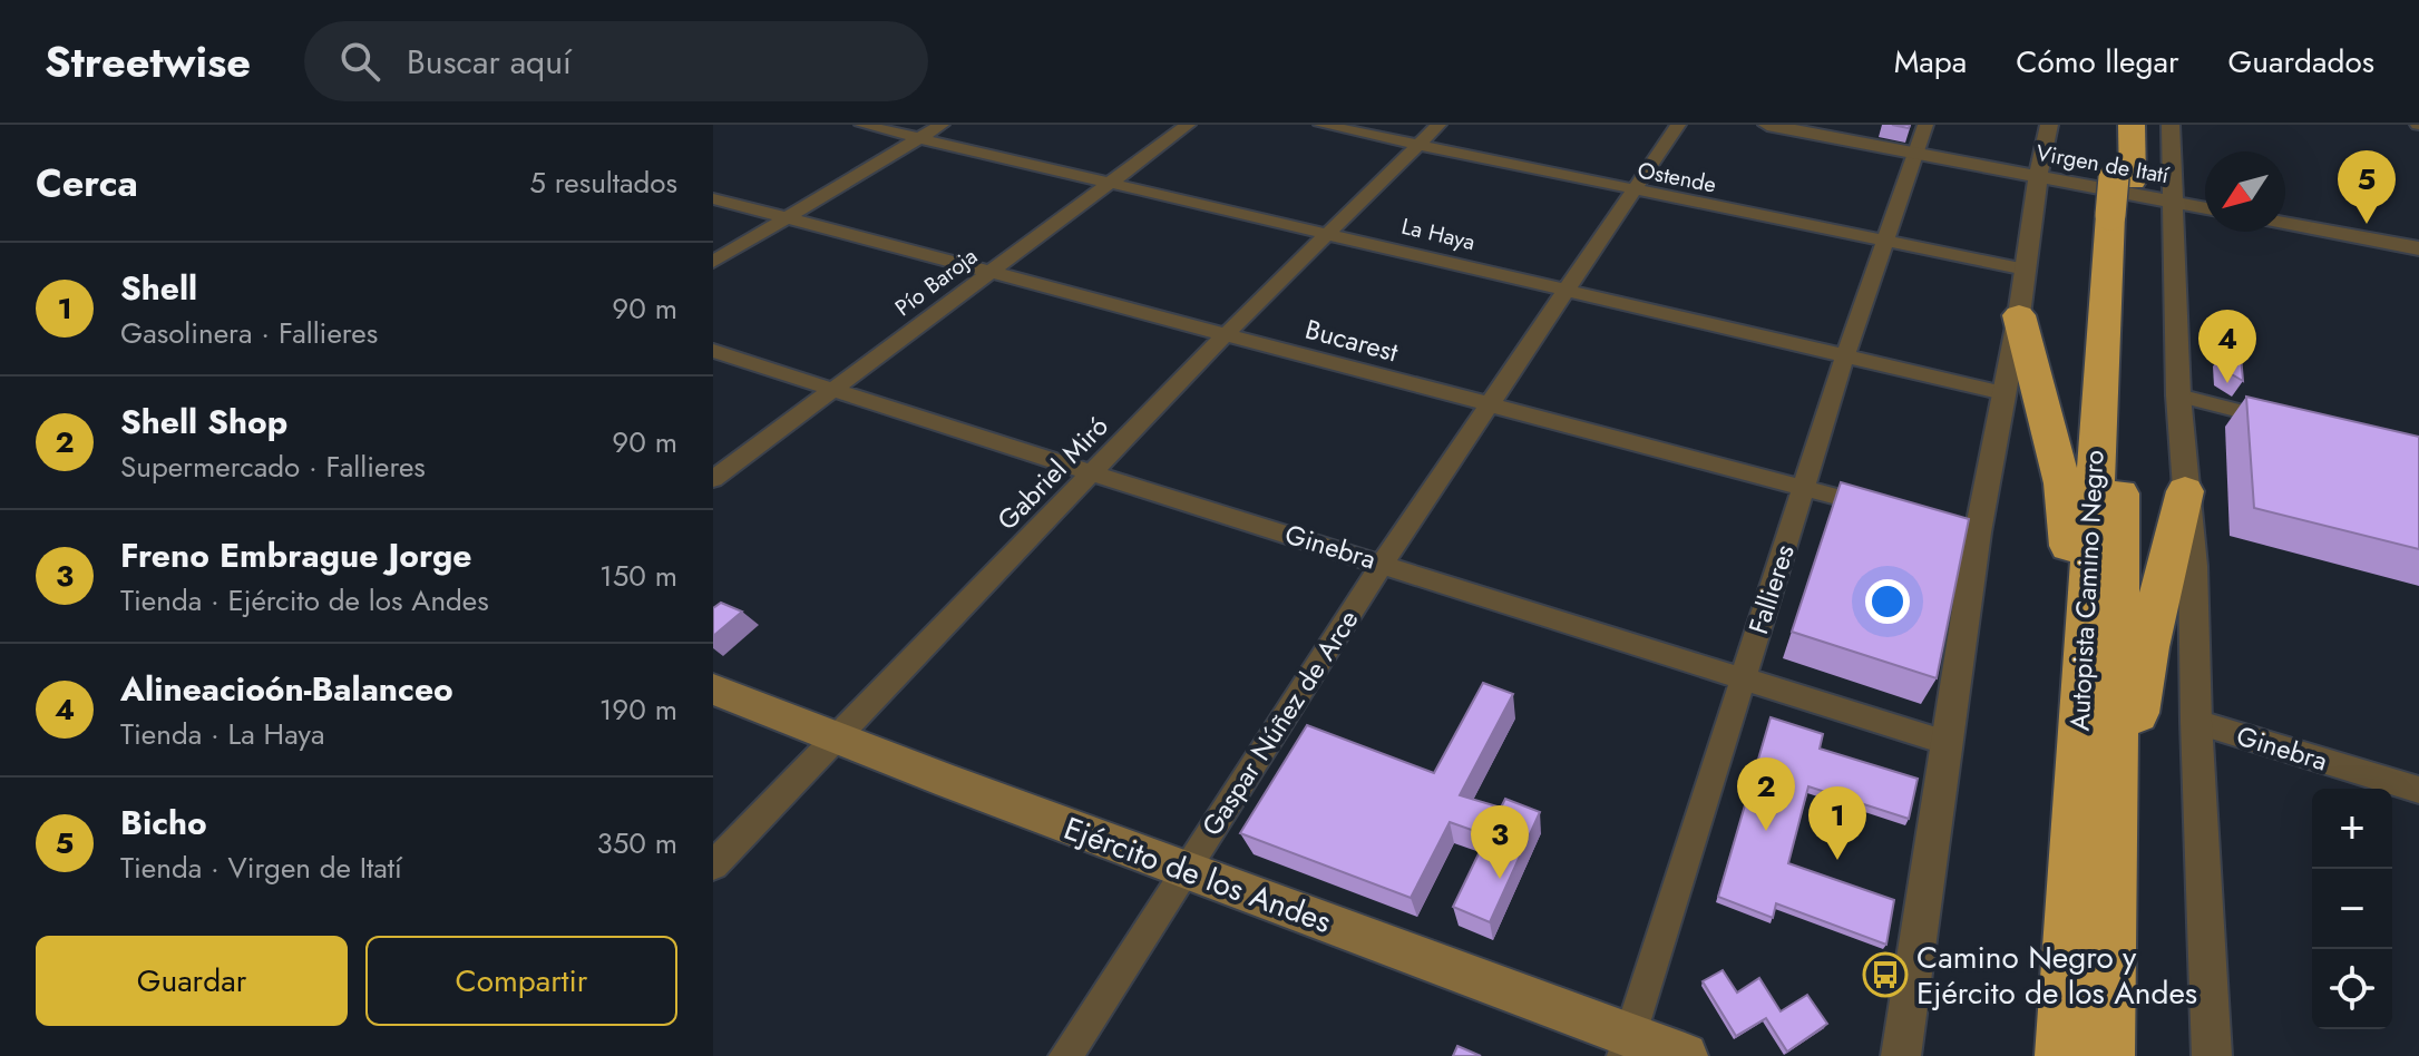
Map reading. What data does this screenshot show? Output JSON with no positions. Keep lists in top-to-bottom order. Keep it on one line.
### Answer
{"streets":{"highway":["Autopista Camino Negro"],"main road":["Ejército de los Andes"],"street":["Virgen de Itatí","Ostende","La Haya","Pío Baroja","Bucarest","Gabriel Miró","Ginebra","Fallieres","Gaspar Núñez de Arce"]},"crossings":[["Virgen de Itatí","Fallieres"],["Ostende","Gabriel Miró"],["Ostende","Fallieres"],["Ostende","Gaspar Núñez de Arce"],["La Haya","Pío Baroja"],["La Haya","Gabriel Miró"],["La Haya","Fallieres"],["La Haya","Gaspar Núñez de Arce"],["Pío Baroja","Bucarest"],["Pío Baroja","Ginebra"],["Bucarest","Gabriel Miró"],["Bucarest","Fallieres"],["Bucarest","Gaspar Núñez de Arce"],["Gabriel Miró","Ginebra"],["Gabriel Miró","Ejército de los Andes"],["Ginebra","Fallieres"],["Ginebra","Gaspar Núñez de Arce"],["Fallieres","Ejército de los Andes"],["Gaspar Núñez de Arce","Ejército de los Andes"]],"places":{"bus stop":["Camino Negro y Ejército de los Andes"]},"north":"bottom left","page":{"header":"Streetwise","search":"Buscar aquí","nav":["Mapa","Cómo llegar","Guardados"],"heading":["Cerca","5 resultados"],"pins":["5","4","2","1","3"],"list":[{"mark":"1","name":"Shell","note":"Gasolinera · Fallieres","value":"90 m"},{"mark":"2","name":"Shell Shop","note":"Supermercado · Fallieres","value":"90 m"},{"mark":"3","name":"Freno Embrague Jorge","note":"Tienda · Ejército de los Andes","value":"150 m"},{"mark":"4","name":"Alineacioón-Balanceo","note":"Tienda · La Haya","value":"190 m"},{"mark":"5","name":"Bicho","note":"Tienda · Virgen de Itatí","value":"350 m"}],"map_buttons":["+","−"],"buttons":["Guardar","Compartir"]}}
